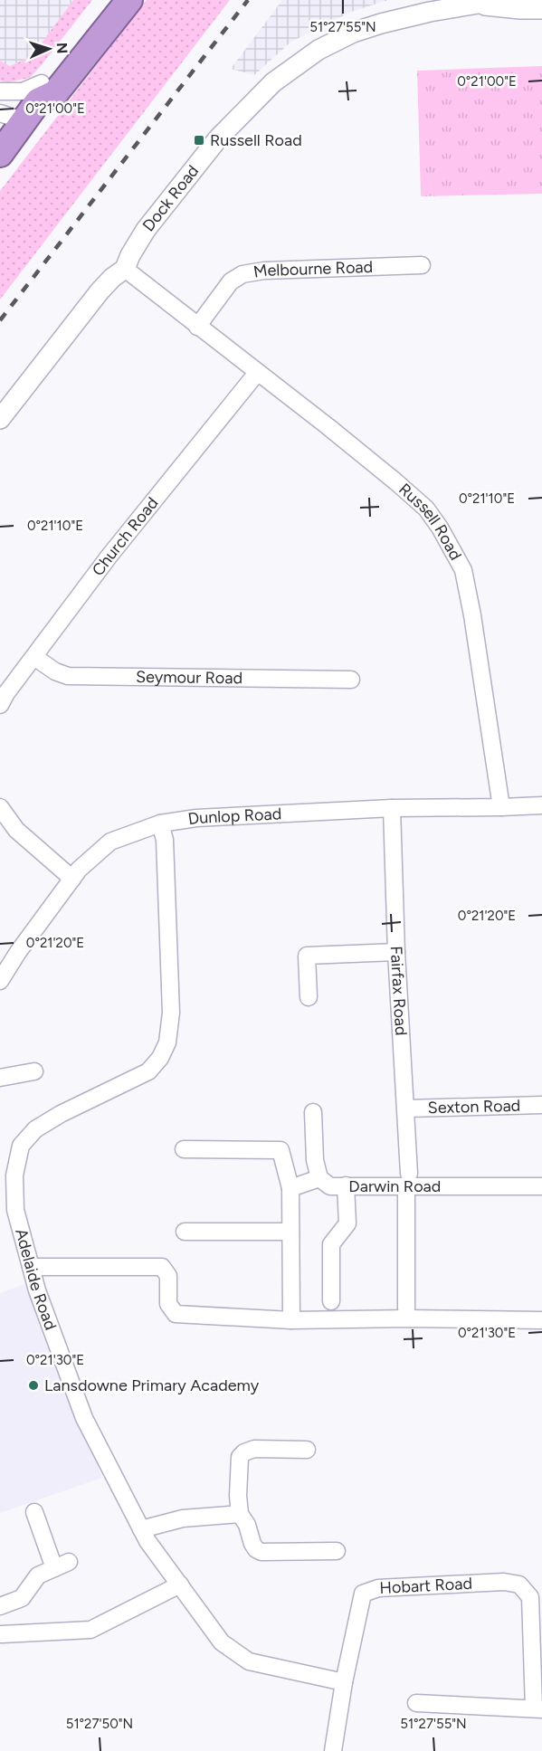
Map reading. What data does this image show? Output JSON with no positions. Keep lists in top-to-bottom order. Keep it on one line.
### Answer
{"streets":{"street":["Dock Road","Melbourne Road","Russell Road","Church Road","Seymour Road","Dunlop Road","Fairfax Road","Sexton Road","Darwin Road","Adelaide Road","Hobart Road"]},"crossings":[["Dock Road","Russell Road"],["Melbourne Road","Russell Road"],["Russell Road","Church Road"],["Russell Road","Dunlop Road"],["Church Road","Seymour Road"],["Dunlop Road","Fairfax Road"],["Dunlop Road","Adelaide Road"],["Fairfax Road","Sexton Road"],["Fairfax Road","Darwin Road"],["Adelaide Road","Hobart Road"]],"places":{"transit":["Russell Road"],"other":["Lansdowne Primary Academy"]},"north":"right","coordinates":["51°27'55\"N","0°21'00\"E","0°21'10\"E","0°21'20\"E","0°21'30\"E","51°27'50\"N"]}
